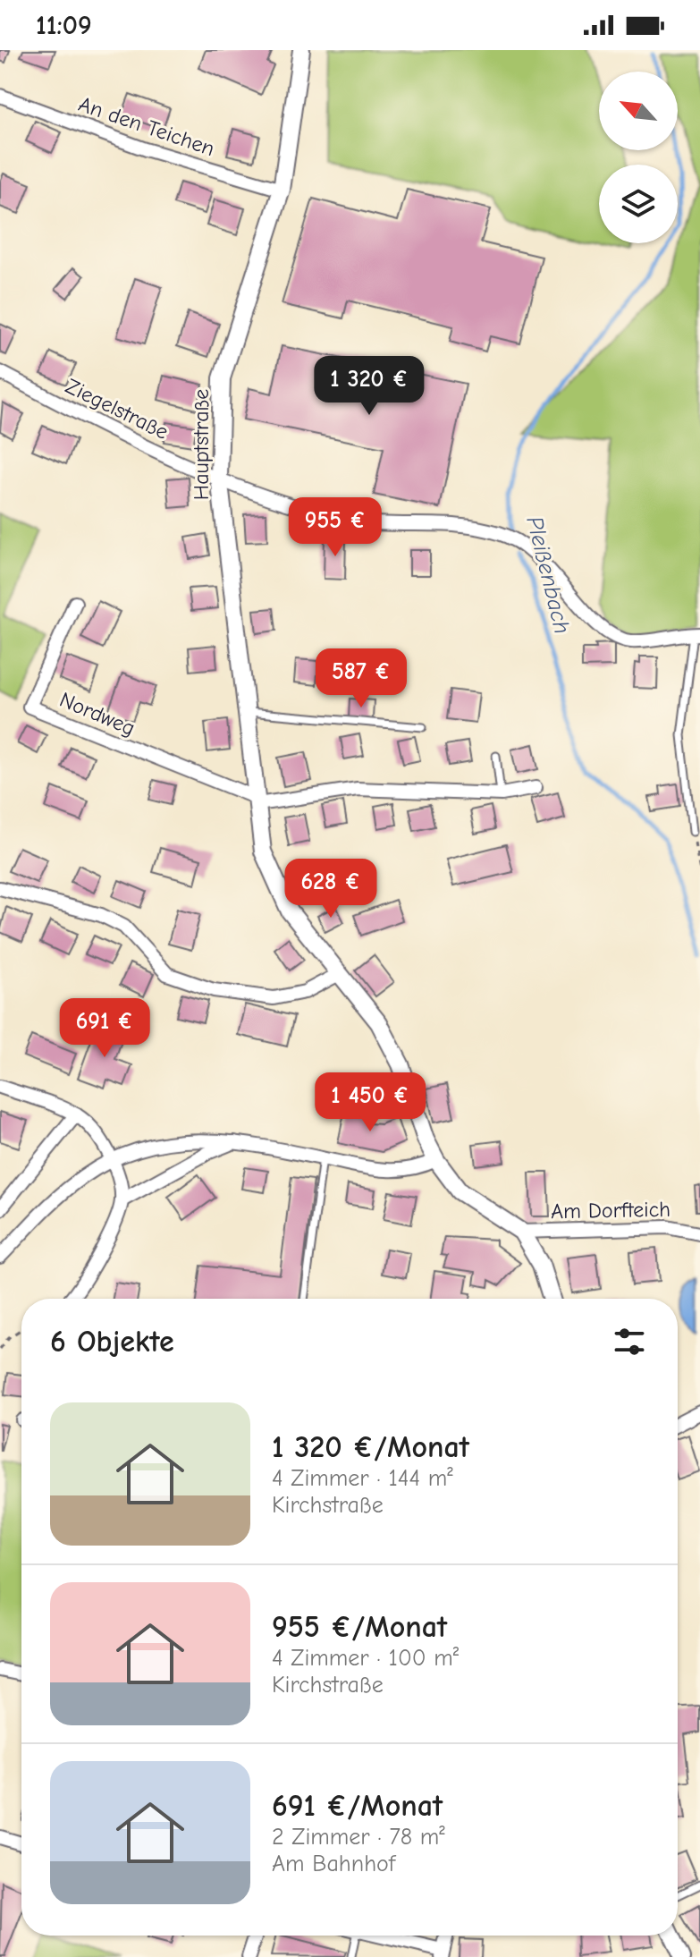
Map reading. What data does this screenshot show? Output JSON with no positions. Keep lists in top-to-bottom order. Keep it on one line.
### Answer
{"streets":{"street":["An den Teichen","Ziegelstraße","Hauptstraße","Nordweg","Am Dorfteich"]},"crossings":[["An den Teichen","Hauptstraße"],["Ziegelstraße","Hauptstraße"],["Hauptstraße","Nordweg"],["Hauptstraße","Am Dorfteich"]],"water":["Pleißenbach"],"north":"top left","page":{"status":"11:09","price":["1 320 €","955 €","587 €","628 €","691 €","1 450 €"],"heading":"6 Objekte","list":[{"name":"1 320 €/Monat","note":"4 Zimmer · 144 m² · Kirchstraße"},{"name":"955 €/Monat","note":"4 Zimmer · 100 m² · Kirchstraße"},{"name":"691 €/Monat","note":"2 Zimmer · 78 m² · Am Bahnhof"}]}}
